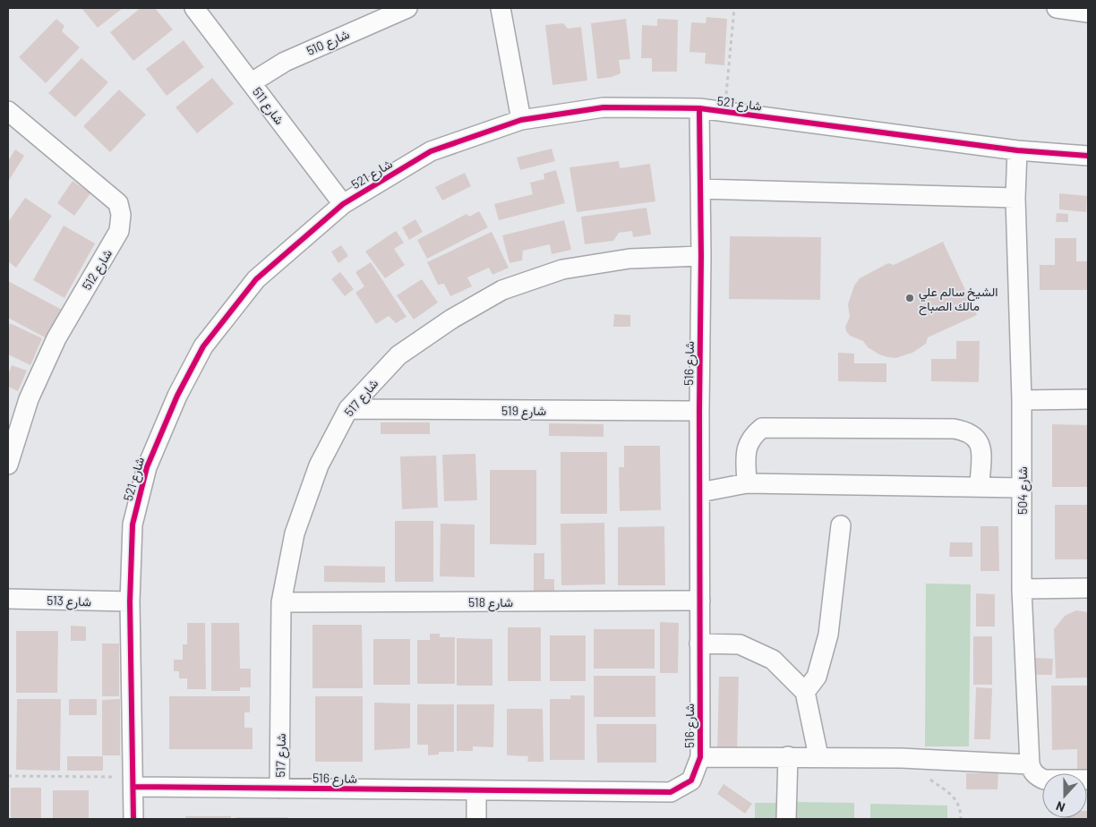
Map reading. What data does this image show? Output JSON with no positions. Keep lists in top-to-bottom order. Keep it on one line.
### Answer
{"streets":{"street":["شارع 510","شارع 521","شارع 511","شارع 512","شارع 516","شارع 517","شارع 519","شارع 504","شارع 513","شارع 518"]},"crossings":[["شارع 510","شارع 511"],["شارع 521","شارع 511"],["شارع 521","شارع 516"],["شارع 521","شارع 504"],["شارع 521","شارع 513"],["شارع 516","شارع 517"],["شارع 516","شارع 519"],["شارع 516","شارع 518"],["شارع 517","شارع 519"],["شارع 517","شارع 518"]],"places":["الشيخ سالم علي مالك الصباح"],"north":"bottom"}
